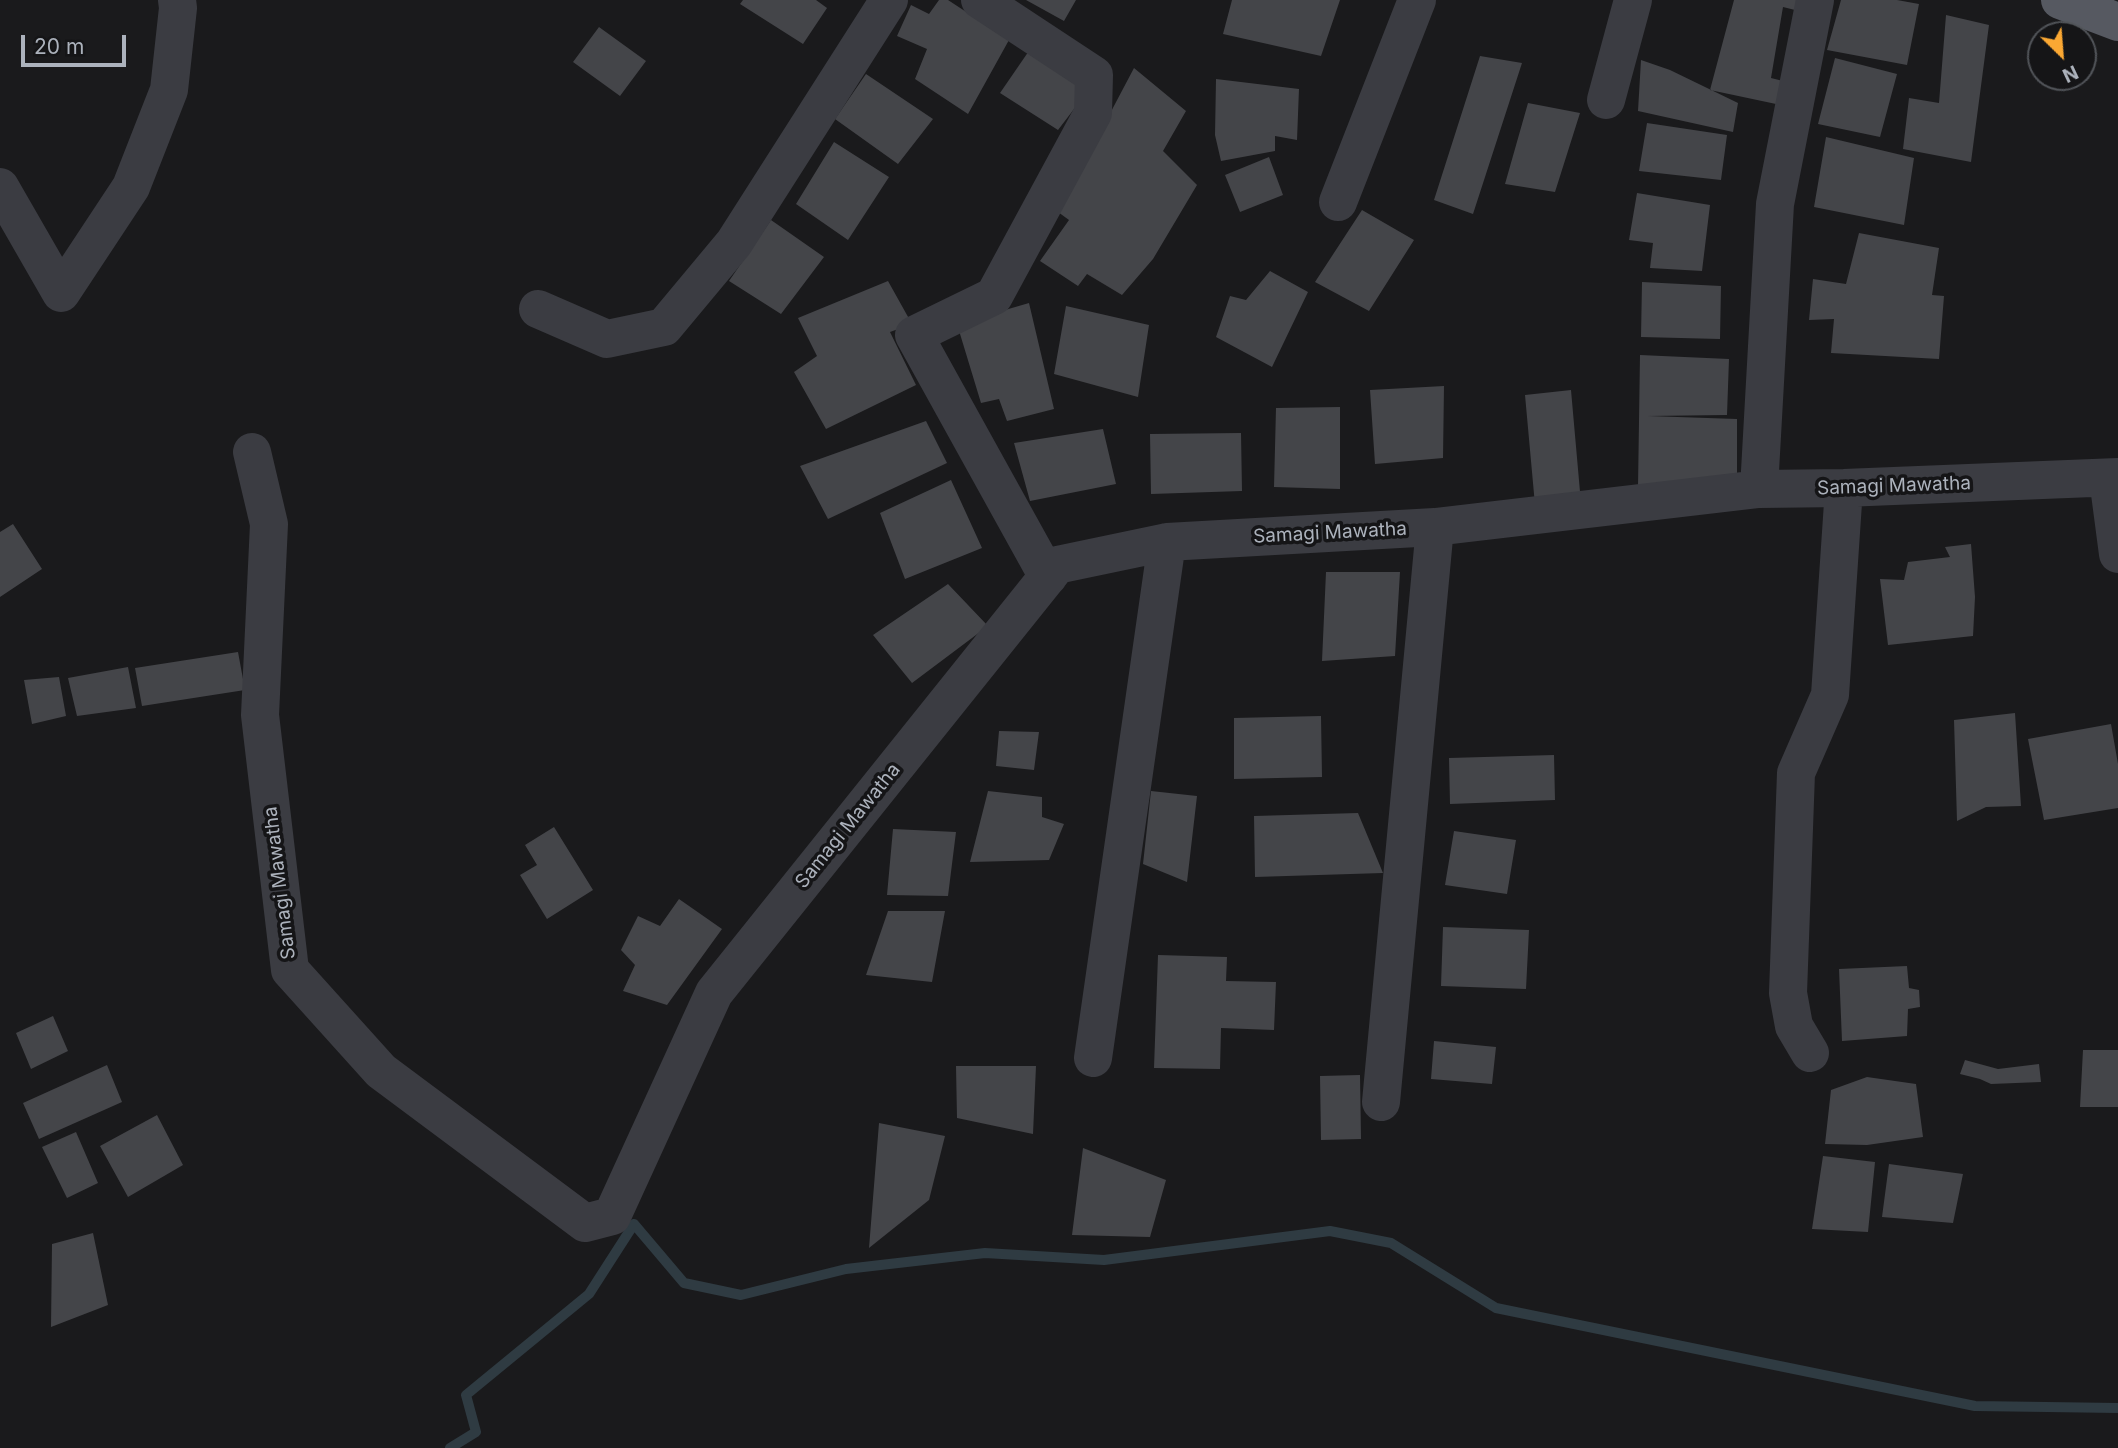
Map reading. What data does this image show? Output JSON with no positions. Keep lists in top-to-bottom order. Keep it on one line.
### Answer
{"streets":{"street":["Samagi Mawatha"]},"scale_bar":"20 m","north":"bottom right"}
